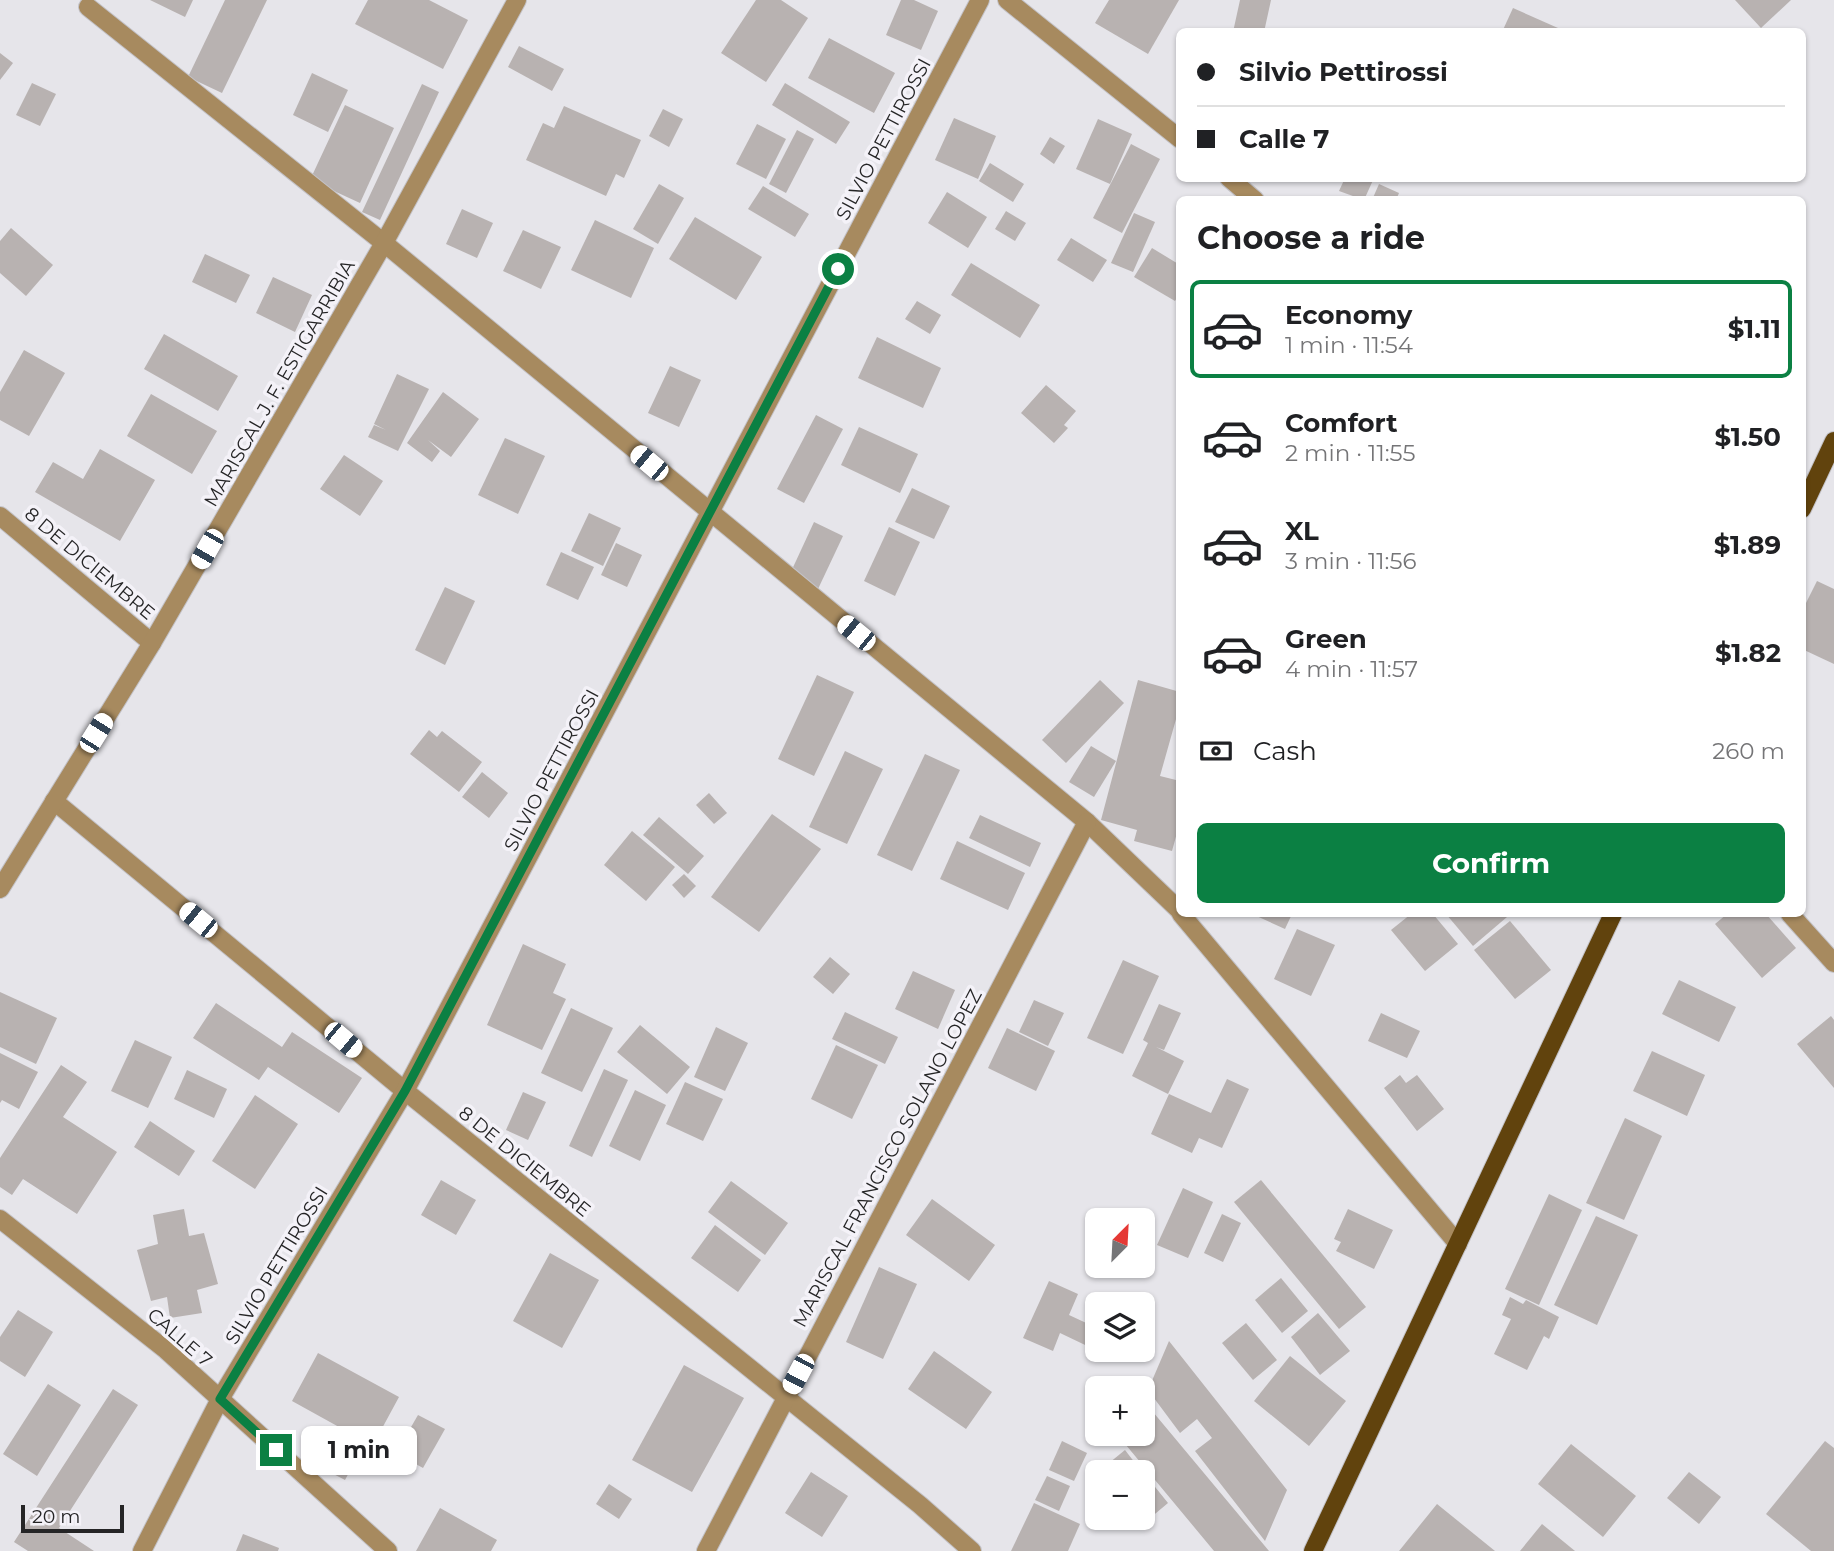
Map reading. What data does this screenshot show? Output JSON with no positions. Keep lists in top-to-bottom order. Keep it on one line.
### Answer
{"streets":{"street":["SILVIO PETTIROSSI","MARISCAL J. F. ESTIGARRIBIA","8 DE DICIEMBRE","MARISCAL FRANCISCO SOLANO LOPEZ","CALLE 7"]},"crossings":[["SILVIO PETTIROSSI","8 DE DICIEMBRE"],["SILVIO PETTIROSSI","CALLE 7"],["MARISCAL J. F. ESTIGARRIBIA","8 DE DICIEMBRE"],["8 DE DICIEMBRE","MARISCAL FRANCISCO SOLANO LOPEZ"]],"scale_bar":"20 m","north":"top right","page":{"banner":["Silvio Pettirossi","Calle 7"],"heading":"Choose a ride","list":[{"name":"Economy","note":"1 min · 11:54","value":"$1.11"},{"name":"Comfort","note":"2 min · 11:55","value":"$1.50"},{"name":"XL","note":"3 min · 11:56","value":"$1.89"},{"name":"Green","note":"4 min · 11:57","value":"$1.82"}],"pay":["Cash","260 m"],"buttons":"Confirm","map_buttons":["+","−"],"bubble":"1 min","scale":"20 m"}}
